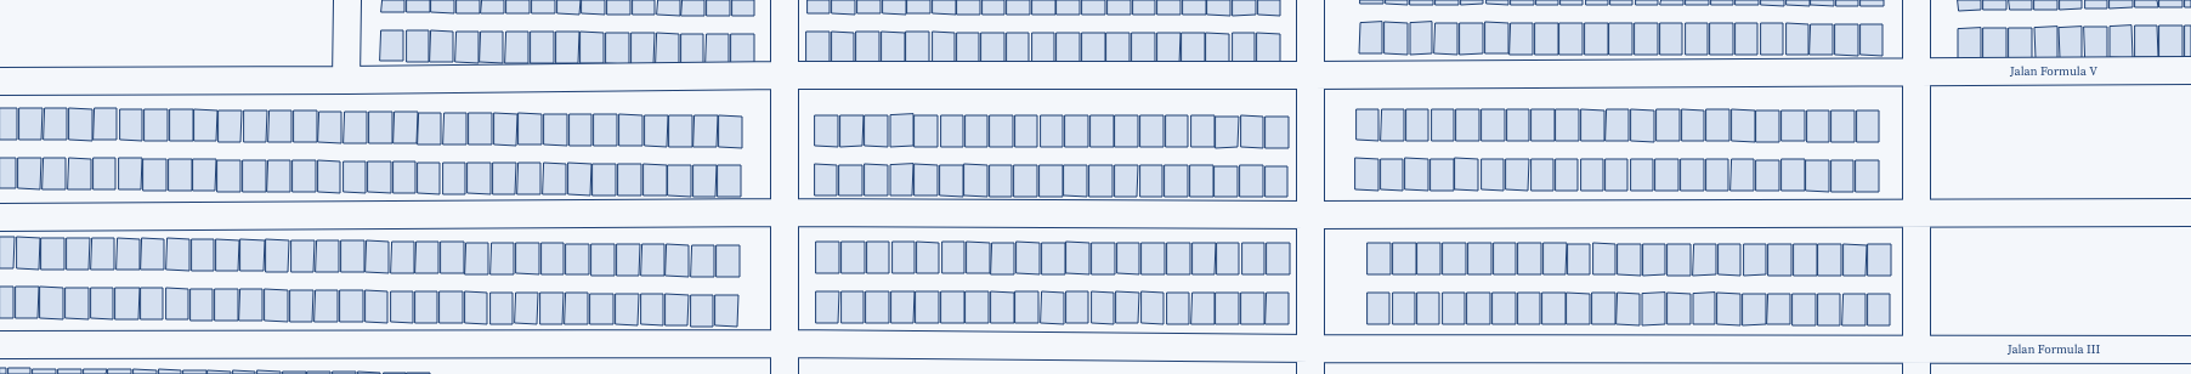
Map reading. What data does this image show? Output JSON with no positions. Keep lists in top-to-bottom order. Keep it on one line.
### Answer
{"streets":{"street":["Jalan Formula V","Jalan Formula III"]}}
